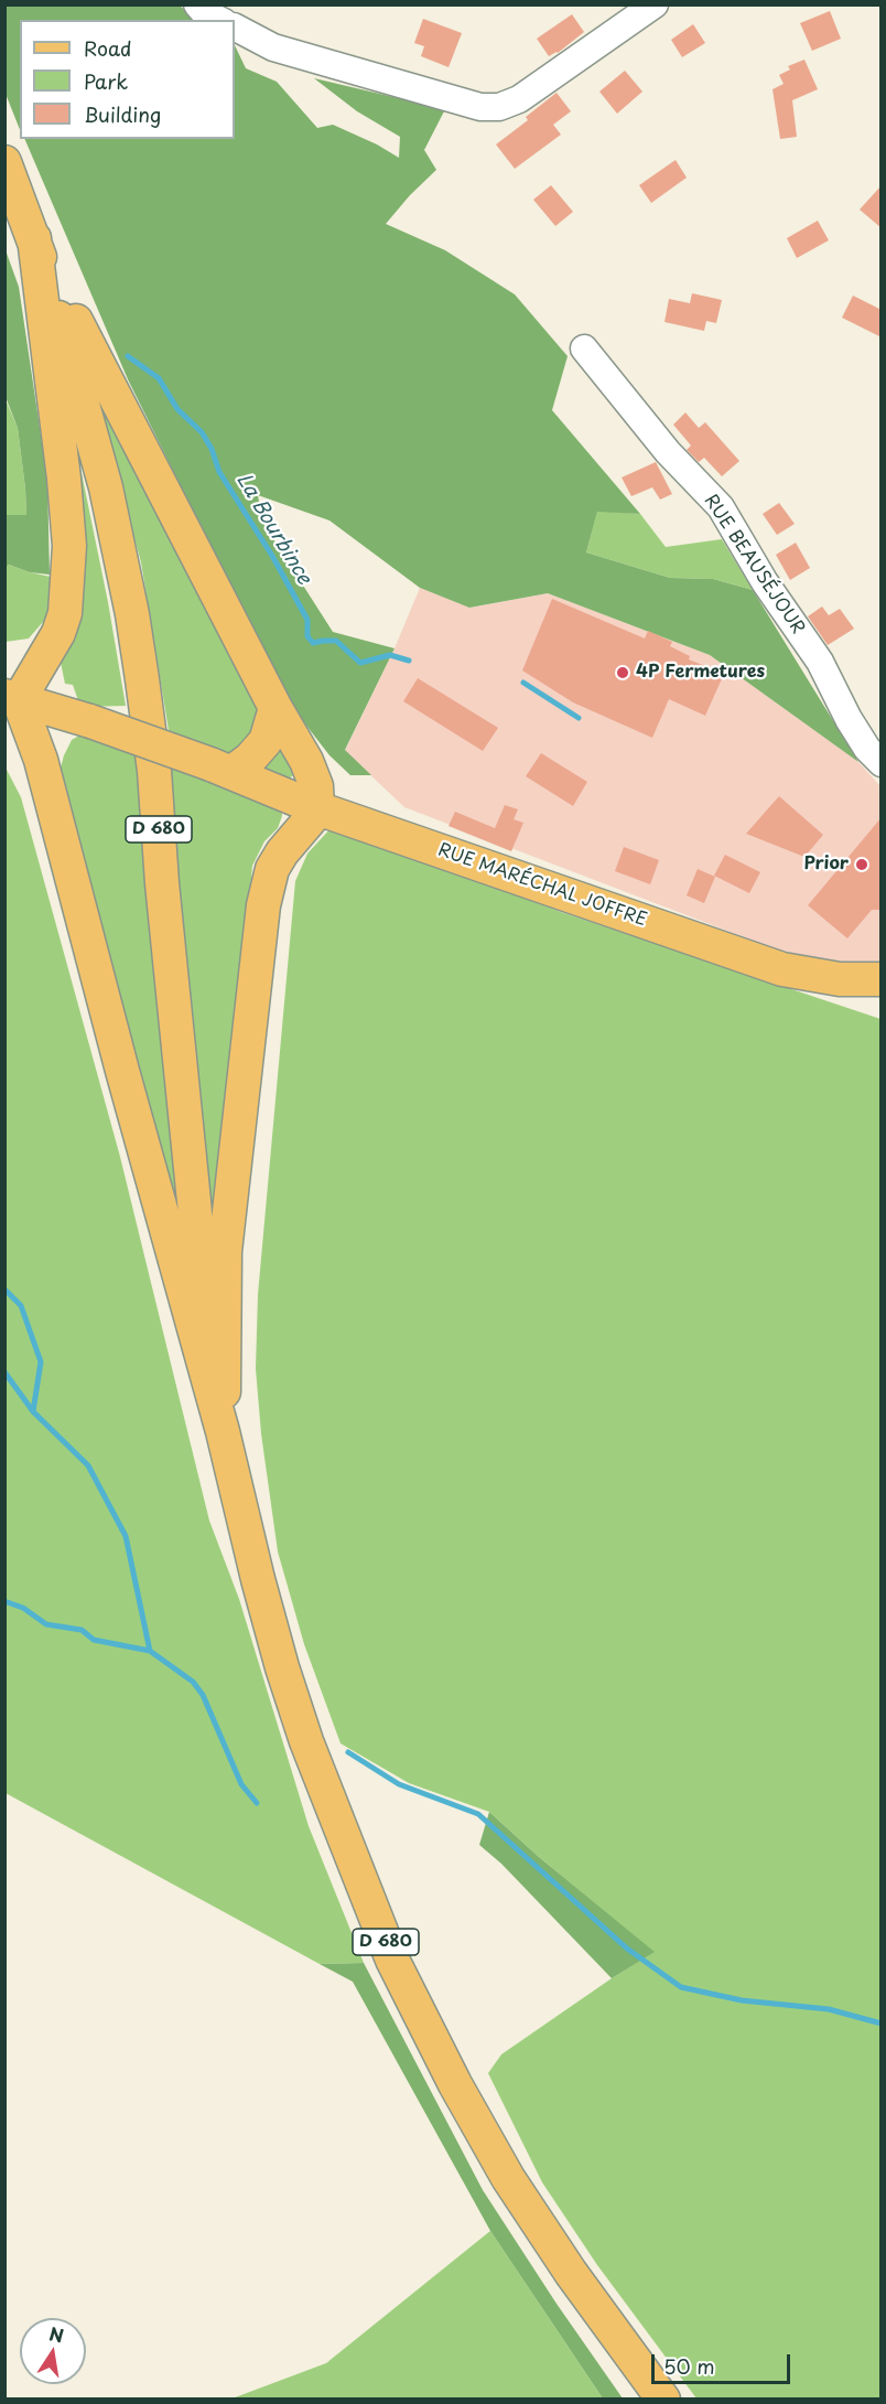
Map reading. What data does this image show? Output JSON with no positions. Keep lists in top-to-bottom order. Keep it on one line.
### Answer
{"streets":{"main road":["D 680","RUE MARÉCHAL JOFFRE"],"street":["RUE BEAUSÉJOUR"]},"water":["La Bourbince"],"places":["4P Fermetures","Prior"],"legend":["Road","Park","Building"],"scale_bar":"50 m","north":"top"}
